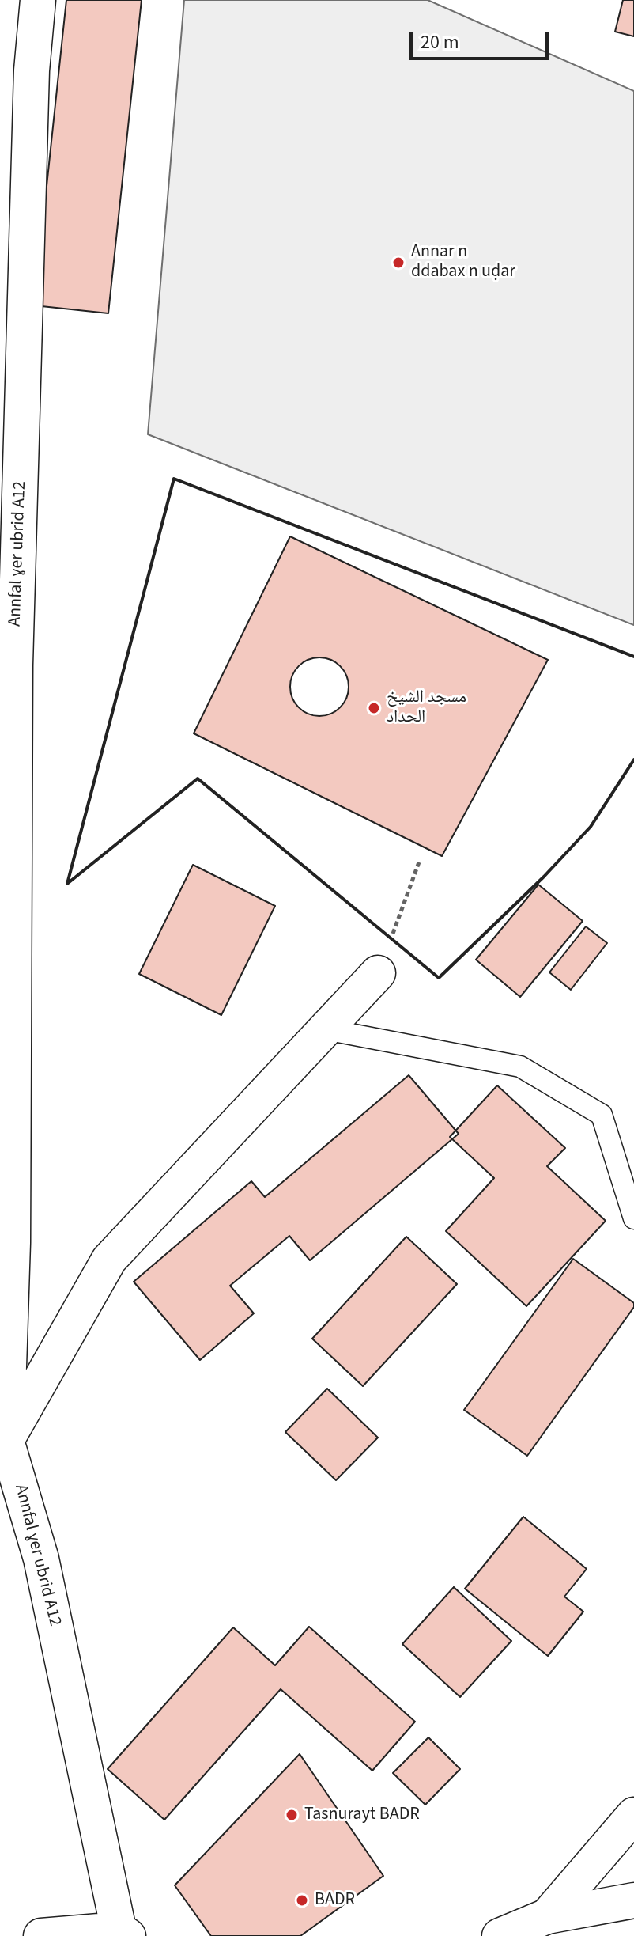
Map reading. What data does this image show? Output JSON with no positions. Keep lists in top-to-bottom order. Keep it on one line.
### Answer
{"streets":{"street":["Annfal ɣer ubrid A12"]},"places":["Annar n ddabax n uḍar","مسجد الشيخ الحداد","Tasnurayt BADR","BADR"],"scale_bar":"20 m"}
